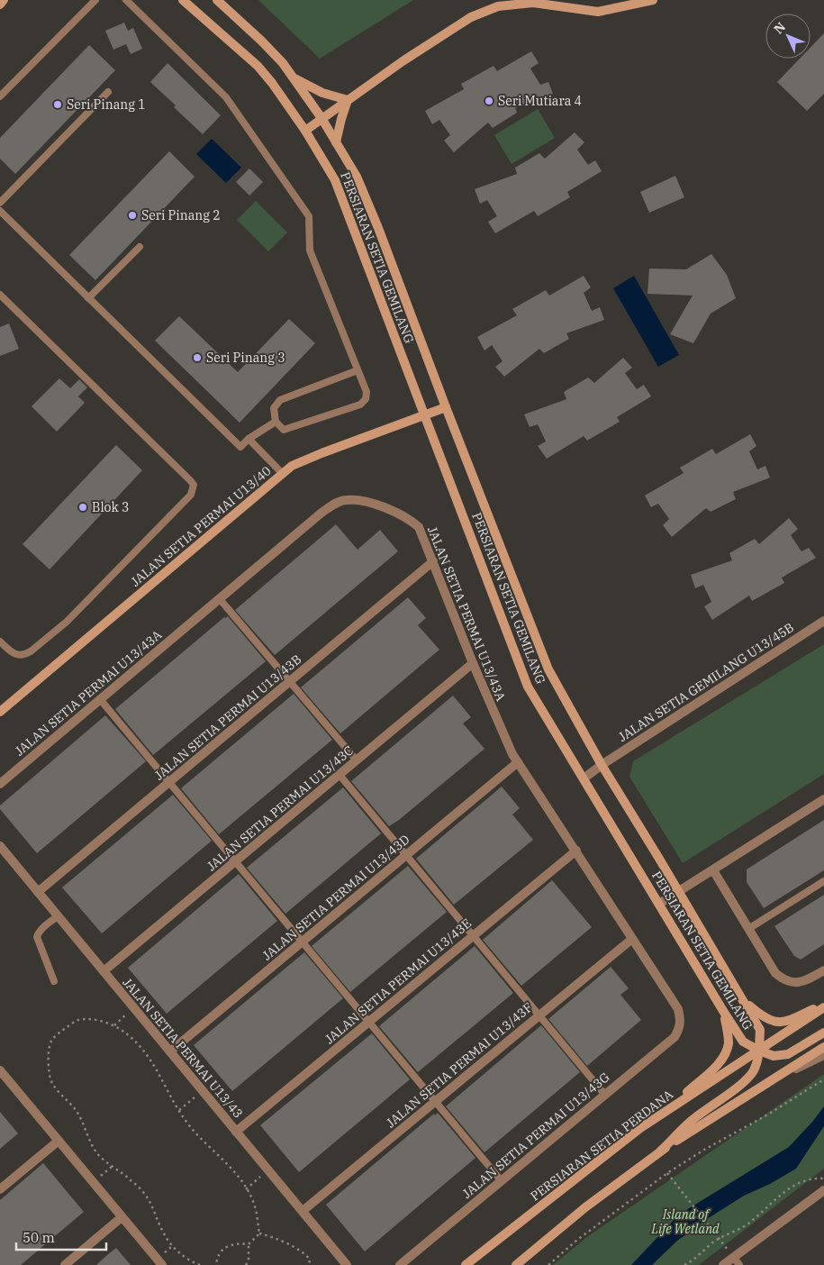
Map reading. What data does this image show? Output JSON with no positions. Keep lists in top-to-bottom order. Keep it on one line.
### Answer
{"streets":{"street":["PERSIARAN SETIA GEMILANG","JALAN SETIA PERMAI U13/40","JALAN SETIA PERMAI U13/43A","JALAN SETIA GEMILANG U13/45B","JALAN SETIA PERMAI U13/43B","JALAN SETIA PERMAI U13/43C","JALAN SETIA PERMAI U13/43D","JALAN SETIA PERMAI U13/43E","JALAN SETIA PERMAI U13/43","JALAN SETIA PERMAI U13/43F","JALAN SETIA PERMAI U13/43G","PERSIARAN SETIA PERDANA"]},"crossings":[["PERSIARAN SETIA GEMILANG","JALAN SETIA PERMAI U13/40"],["PERSIARAN SETIA GEMILANG","JALAN SETIA GEMILANG U13/45B"],["PERSIARAN SETIA GEMILANG","PERSIARAN SETIA PERDANA"],["JALAN SETIA PERMAI U13/43A","JALAN SETIA PERMAI U13/43B"],["JALAN SETIA PERMAI U13/43A","JALAN SETIA PERMAI U13/43C"],["JALAN SETIA PERMAI U13/43A","JALAN SETIA PERMAI U13/43D"],["JALAN SETIA PERMAI U13/43A","JALAN SETIA PERMAI U13/43E"],["JALAN SETIA PERMAI U13/43A","JALAN SETIA PERMAI U13/43F"],["JALAN SETIA PERMAI U13/43A","JALAN SETIA PERMAI U13/43G"],["JALAN SETIA PERMAI U13/43B","JALAN SETIA PERMAI U13/43"],["JALAN SETIA PERMAI U13/43C","JALAN SETIA PERMAI U13/43"],["JALAN SETIA PERMAI U13/43D","JALAN SETIA PERMAI U13/43"],["JALAN SETIA PERMAI U13/43E","JALAN SETIA PERMAI U13/43"],["JALAN SETIA PERMAI U13/43","JALAN SETIA PERMAI U13/43F"]],"parks":["Island of Life Wetland"],"places":["Seri Mutiara 4","Seri Pinang 1","Seri Pinang 2","Seri Pinang 3","Blok 3"],"scale_bar":"50 m","north":"top left"}
